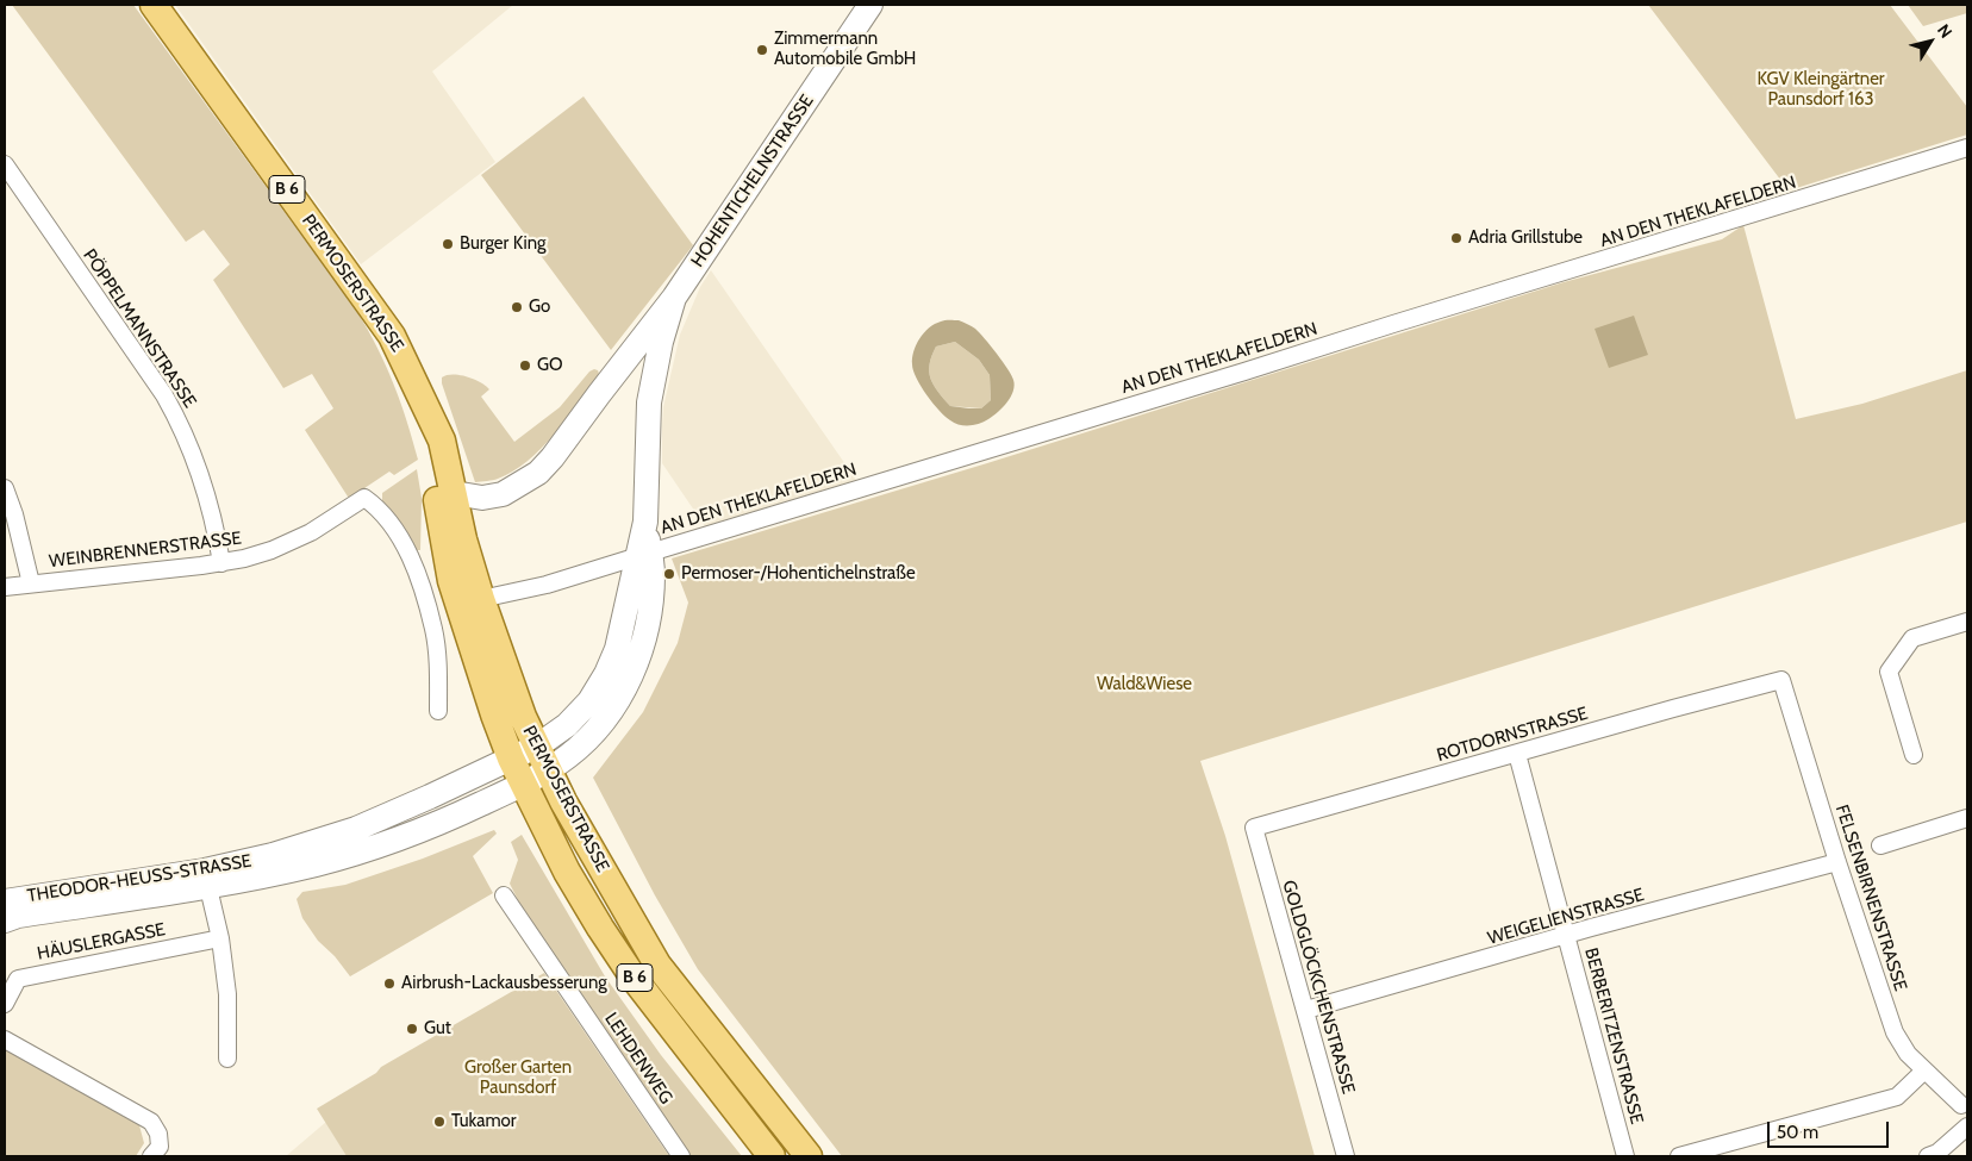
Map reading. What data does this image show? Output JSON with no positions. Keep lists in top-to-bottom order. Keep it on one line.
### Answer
{"streets":{"main road":["HOHENTICHELNSTRASSE","B 6","PERMOSERSTRASSE","THEODOR-HEUSS-STRASSE"],"street":["AN DEN THEKLAFELDERN","PÖPPELMANNSTRASSE","WEINBRENNERSTRASSE","ROTDORNSTRASSE","FELSENBIRNENSTRASSE","WEIGELIENSTRASSE","HÄUSLERGASSE","GOLDGLÖCKCHENSTRASSE","BERBERITZENSTRASSE","LEHDENWEG"]},"crossings":[["HOHENTICHELNSTRASSE","AN DEN THEKLAFELDERN"],["HOHENTICHELNSTRASSE","PERMOSERSTRASSE"],["HOHENTICHELNSTRASSE","THEODOR-HEUSS-STRASSE"],["AN DEN THEKLAFELDERN","PERMOSERSTRASSE"],["PERMOSERSTRASSE","THEODOR-HEUSS-STRASSE"],["PÖPPELMANNSTRASSE","WEINBRENNERSTRASSE"],["ROTDORNSTRASSE","FELSENBIRNENSTRASSE"],["ROTDORNSTRASSE","GOLDGLÖCKCHENSTRASSE"],["ROTDORNSTRASSE","BERBERITZENSTRASSE"],["FELSENBIRNENSTRASSE","WEIGELIENSTRASSE"],["WEIGELIENSTRASSE","GOLDGLÖCKCHENSTRASSE"],["WEIGELIENSTRASSE","BERBERITZENSTRASSE"]],"parks":["KGV Kleingärtner Paunsdorf 163","Wald&Wiese","Großer Garten Paunsdorf"],"places":["Zimmermann Automobile GmbH","Adria Grillstube","Burger King","Go","GO","Permoser-/Hohentichelnstraße","Airbrush-Lackausbesserung","Gut","Tukamor"],"scale_bar":"50 m","north":"top right"}
